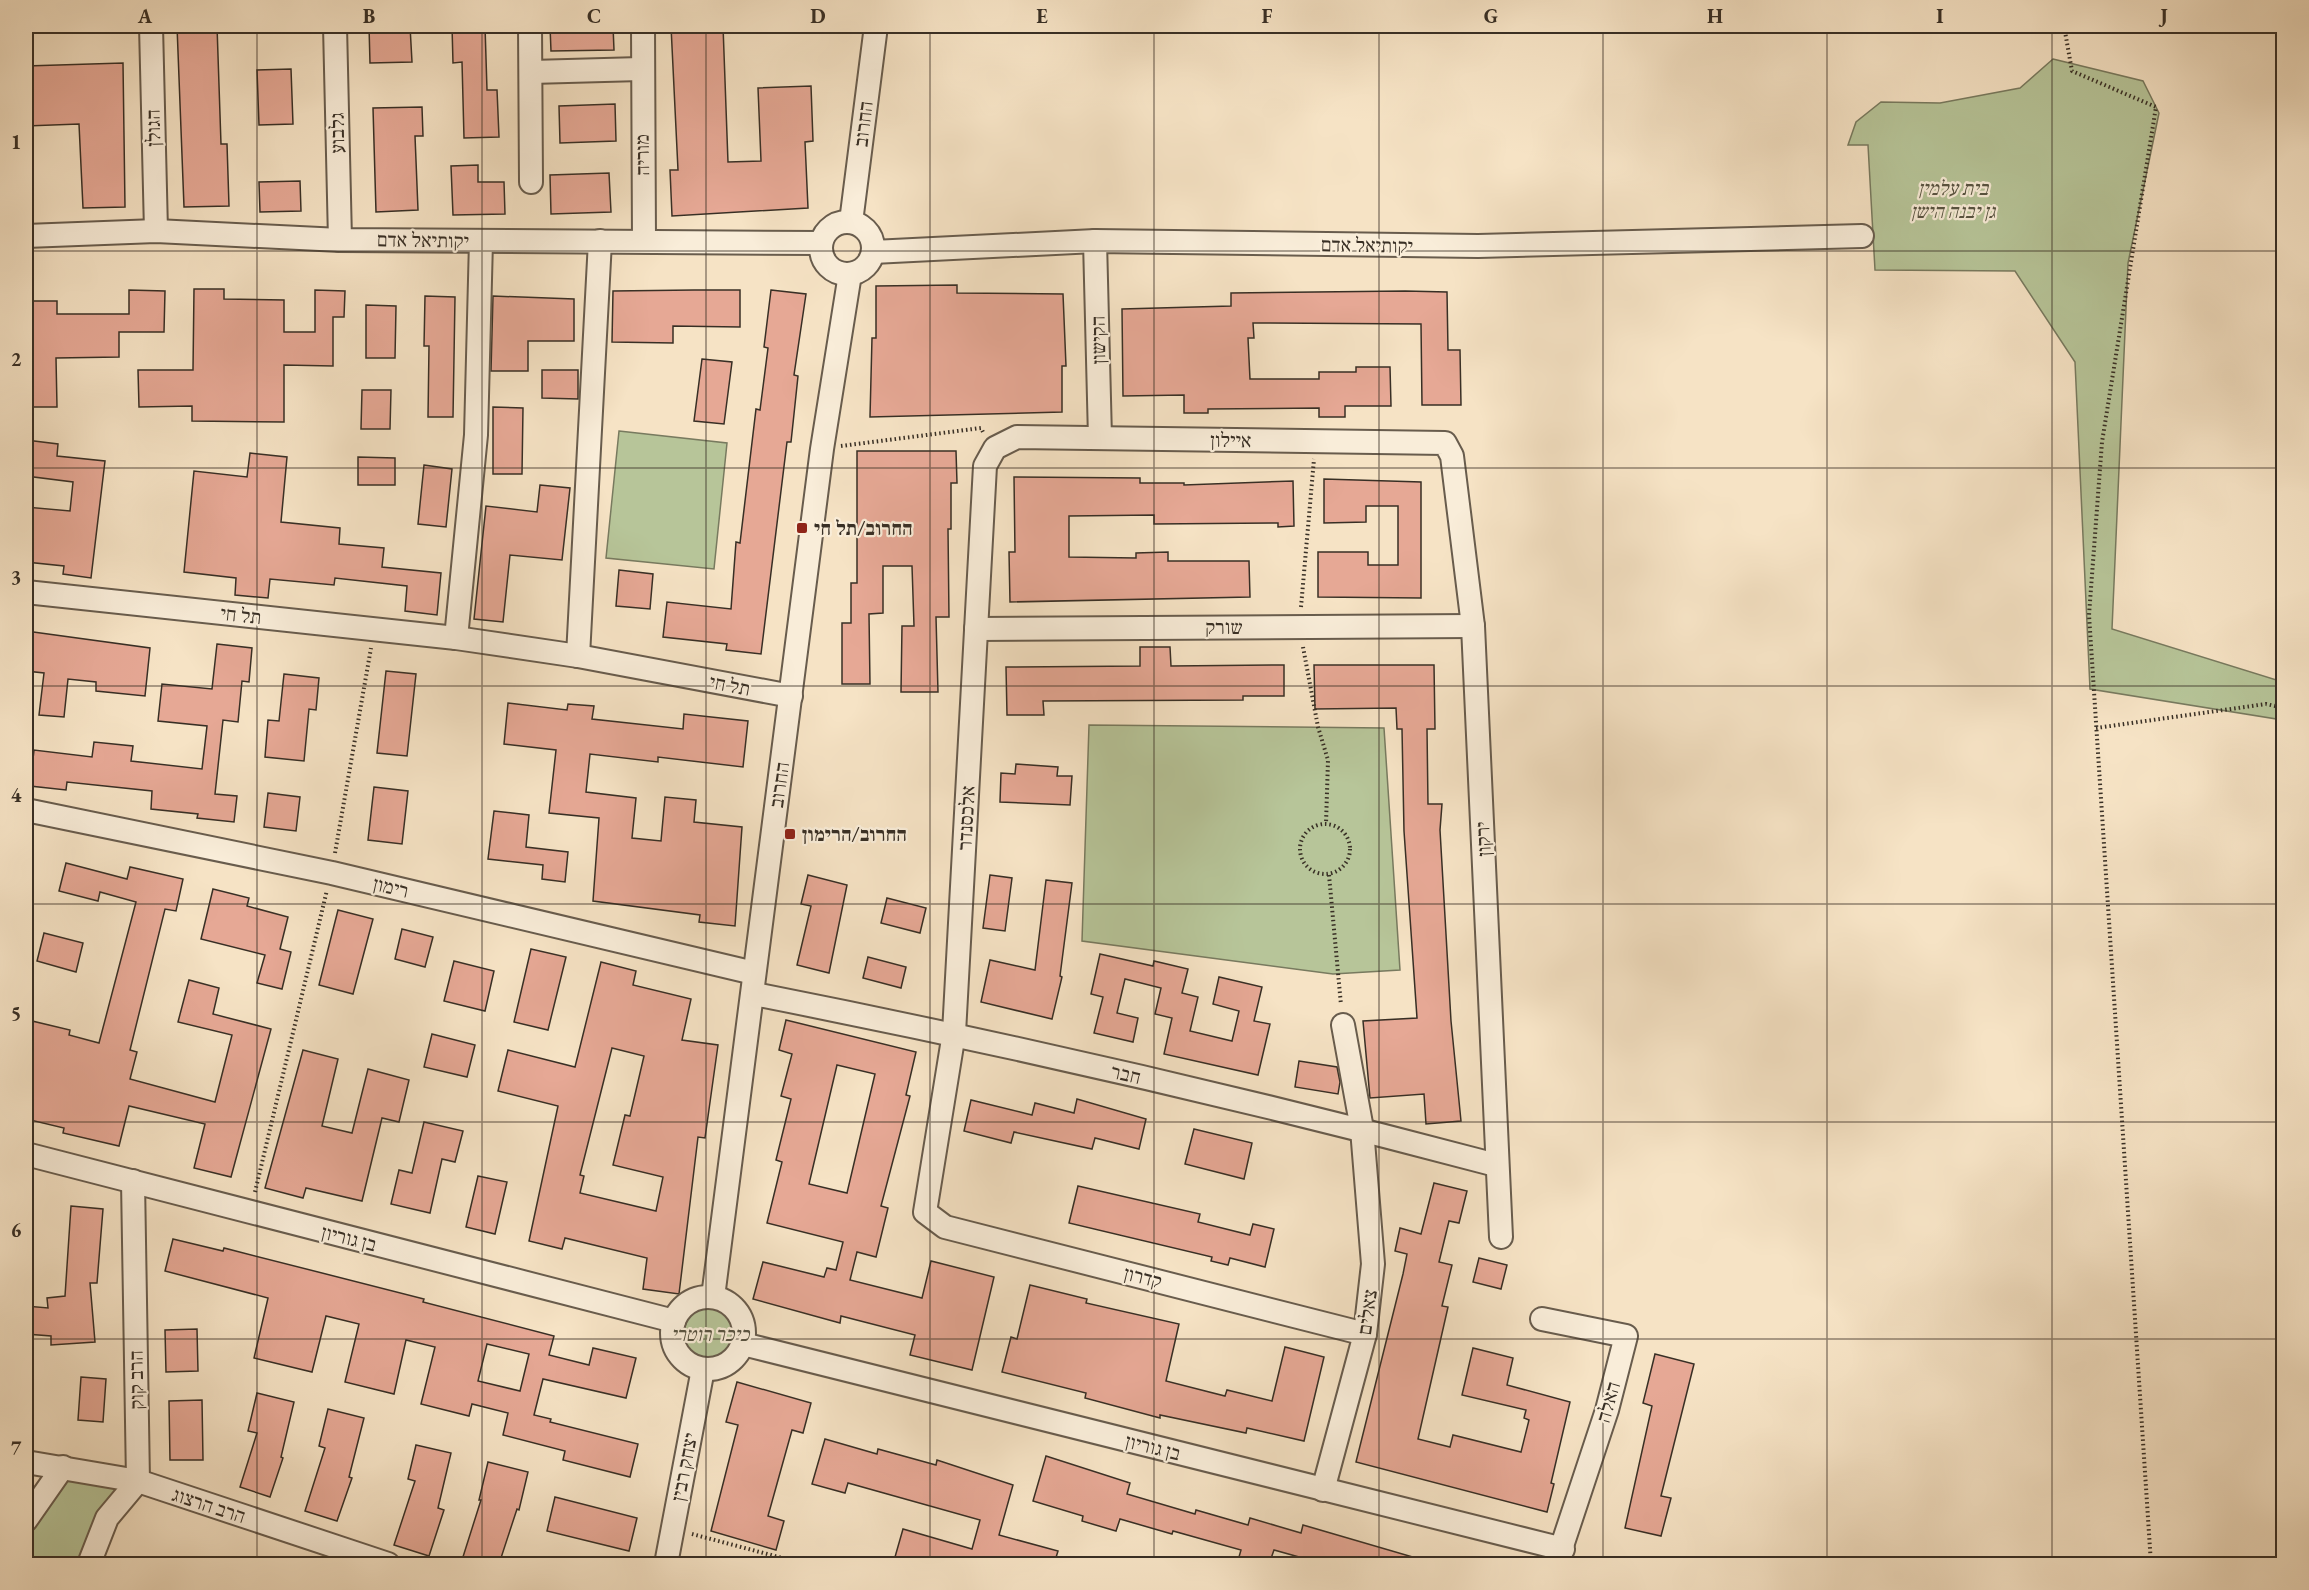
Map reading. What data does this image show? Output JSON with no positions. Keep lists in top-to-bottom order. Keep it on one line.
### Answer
{"streets":{"street":["החרוב","הגולן","גלבוע","מוריה","יקותיאל אדם","הקישון","איילון","תל חי","שורק","אלכסנדר","ירקון","רימון","חבר","בן גוריון","קדרון","צאלים","הרב קוק","האלה","יצחק רבין","הרב הרצוג"]},"crossings":[["החרוב","יקותיאל אדם"],["החרוב","תל חי"],["החרוב","רימון"],["החרוב","חבר"],["החרוב","בן גוריון"],["החרוב","יצחק רבין"],["הגולן","יקותיאל אדם"],["גלבוע","יקותיאל אדם"],["מוריה","יקותיאל אדם"],["יקותיאל אדם","הקישון"],["הקישון","איילון"],["איילון","אלכסנדר"],["איילון","ירקון"],["שורק","אלכסנדר"],["שורק","ירקון"],["אלכסנדר","חבר"],["אלכסנדר","קדרון"],["ירקון","חבר"],["רימון","חבר"],["חבר","צאלים"],["בן גוריון","צאלים"],["בן גוריון","הרב קוק"],["בן גוריון","האלה"],["בן גוריון","יצחק רבין"],["קדרון","צאלים"],["הרב קוק","הרב הרצוג"]],"parks":["בית עלמין גן יבנה הישן","כיכר רוטרי"],"places":{"transit":["החרוב/תל חי","החרוב/הרימון"]},"grid":{"columns":["A","B","C","D","E","F","G","H","I","J"],"rows":["1","2","3","4","5","6","7"]}}
